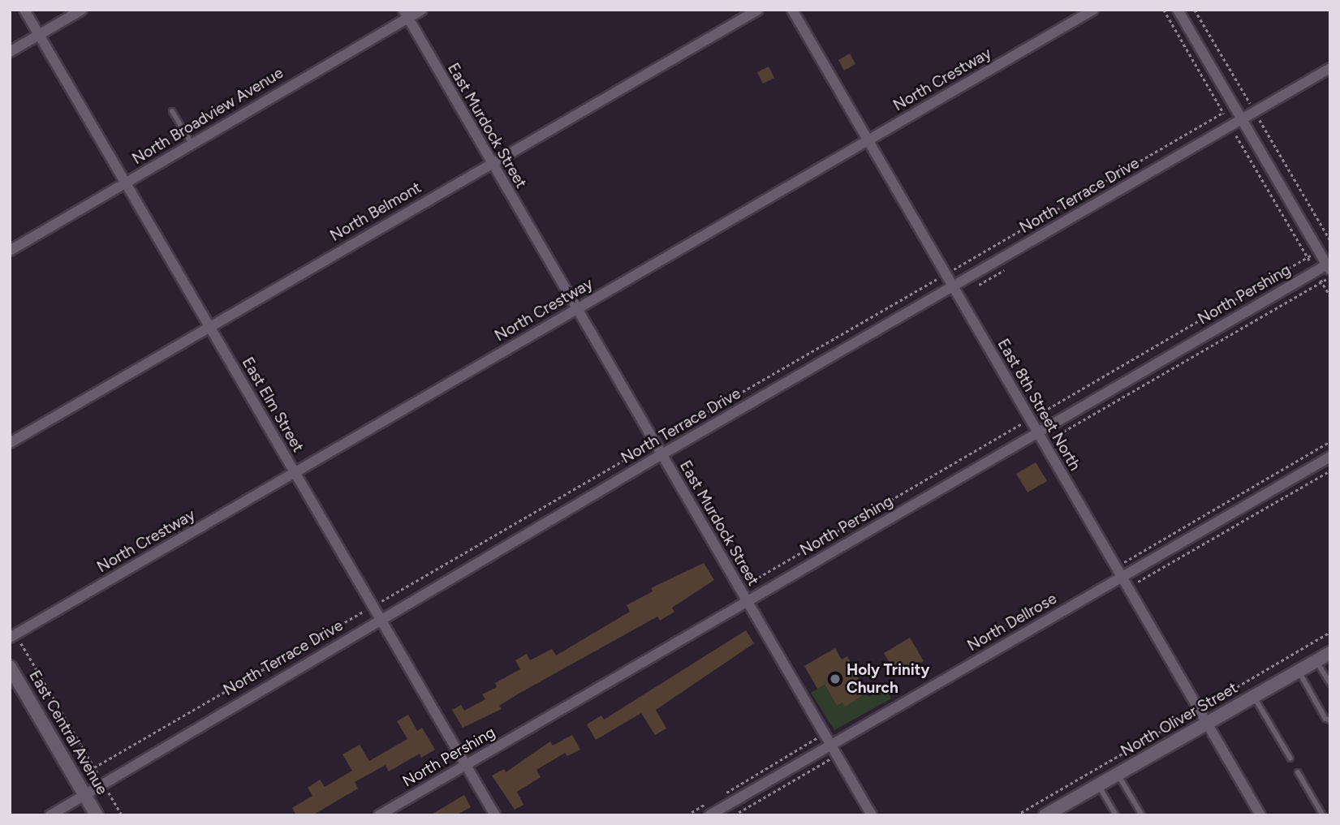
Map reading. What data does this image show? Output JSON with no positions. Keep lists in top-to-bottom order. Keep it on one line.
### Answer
{"streets":{"main road":["North Oliver Street","East Central Avenue"],"street":["North Crestway","North Broadview Avenue","East Murdock Street","North Terrace Drive","North Belmont","North Pershing","East Elm Street","East 8th Street North","North Dellrose"]},"crossings":[["North Crestway","East Murdock Street"],["North Crestway","East Elm Street"],["North Crestway","East 8th Street North"],["North Broadview Avenue","East Murdock Street"],["North Broadview Avenue","East Elm Street"],["East Murdock Street","North Terrace Drive"],["East Murdock Street","North Belmont"],["East Murdock Street","North Pershing"],["East Murdock Street","North Dellrose"],["North Terrace Drive","East Elm Street"],["North Terrace Drive","East 8th Street North"],["North Terrace Drive","East Central Avenue"],["North Belmont","East Elm Street"],["North Pershing","East Elm Street"],["North Pershing","East 8th Street North"],["East 8th Street North","North Dellrose"],["East 8th Street North","North Oliver Street"]],"places":["Holy Trinity Church"]}
